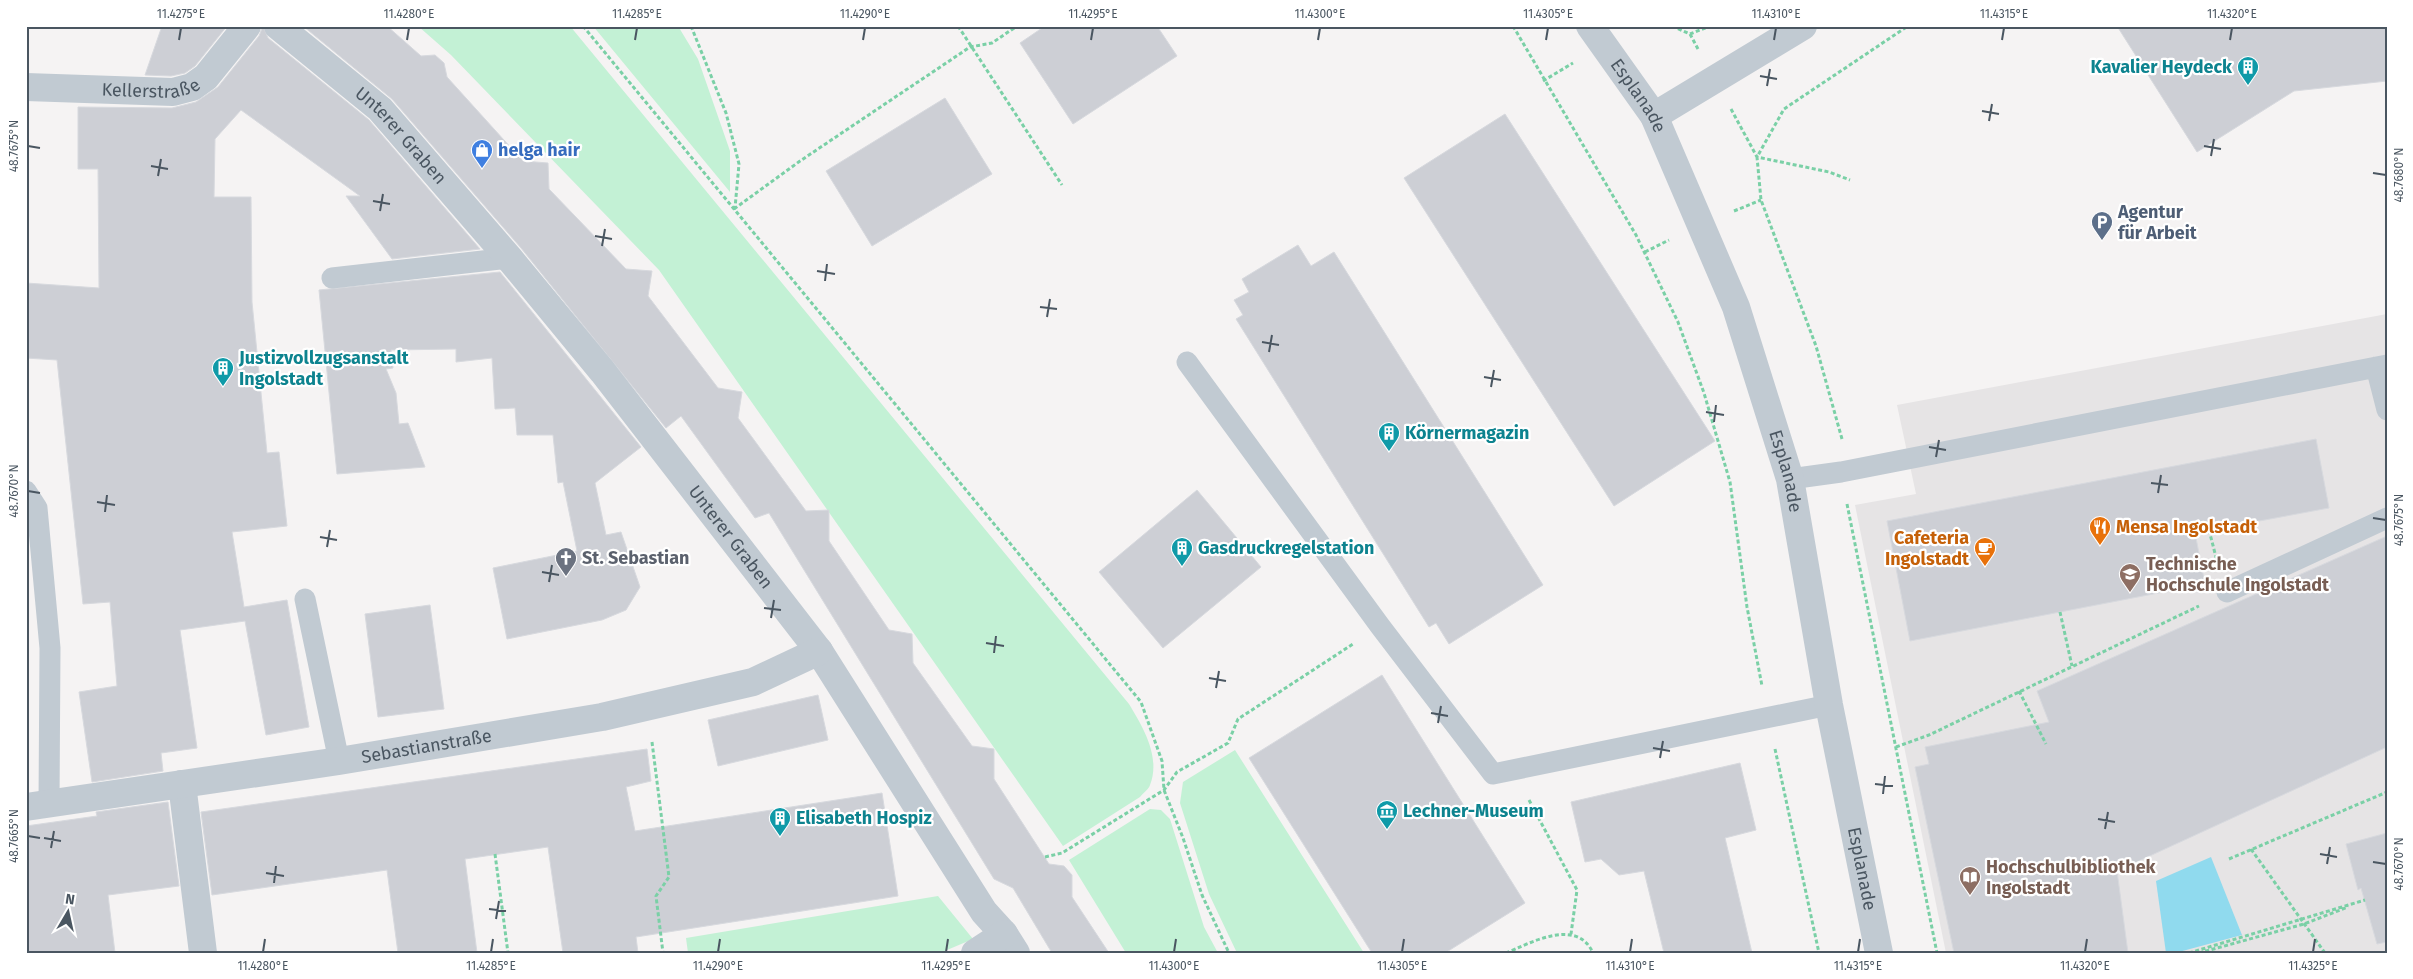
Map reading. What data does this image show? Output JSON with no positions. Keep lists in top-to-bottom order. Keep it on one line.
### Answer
{"streets":{"street":["Kellerstraße","Esplanade","Unterer Graben","Sebastianstraße"]},"crossings":[["Unterer Graben","Sebastianstraße"]],"places":{"building":["Kavalier Heydeck","Justizvollzugsanstalt Ingolstadt","Körnermagazin","Gasdruckregelstation","Elisabeth Hospiz"],"shop":["helga hair"],"parking":["Agentur für Arbeit"],"restaurant":["Mensa Ingolstadt"],"cafe":["Cafeteria Ingolstadt"],"church":["St. Sebastian"],"school or university":["Technische Hochschule Ingolstadt"],"museum":["Lechner-Museum"],"library":["Hochschulbibliothek Ingolstadt"]},"north":"top","coordinates":["11.4275°E","11.4280°E","11.4285°E","11.4290°E","11.4295°E","11.4300°E","11.4305°E","11.4310°E","11.4315°E","11.4320°E","48.7675°N","48.7680°N","48.7670°N","48.7665°N","11.4325°E"]}
